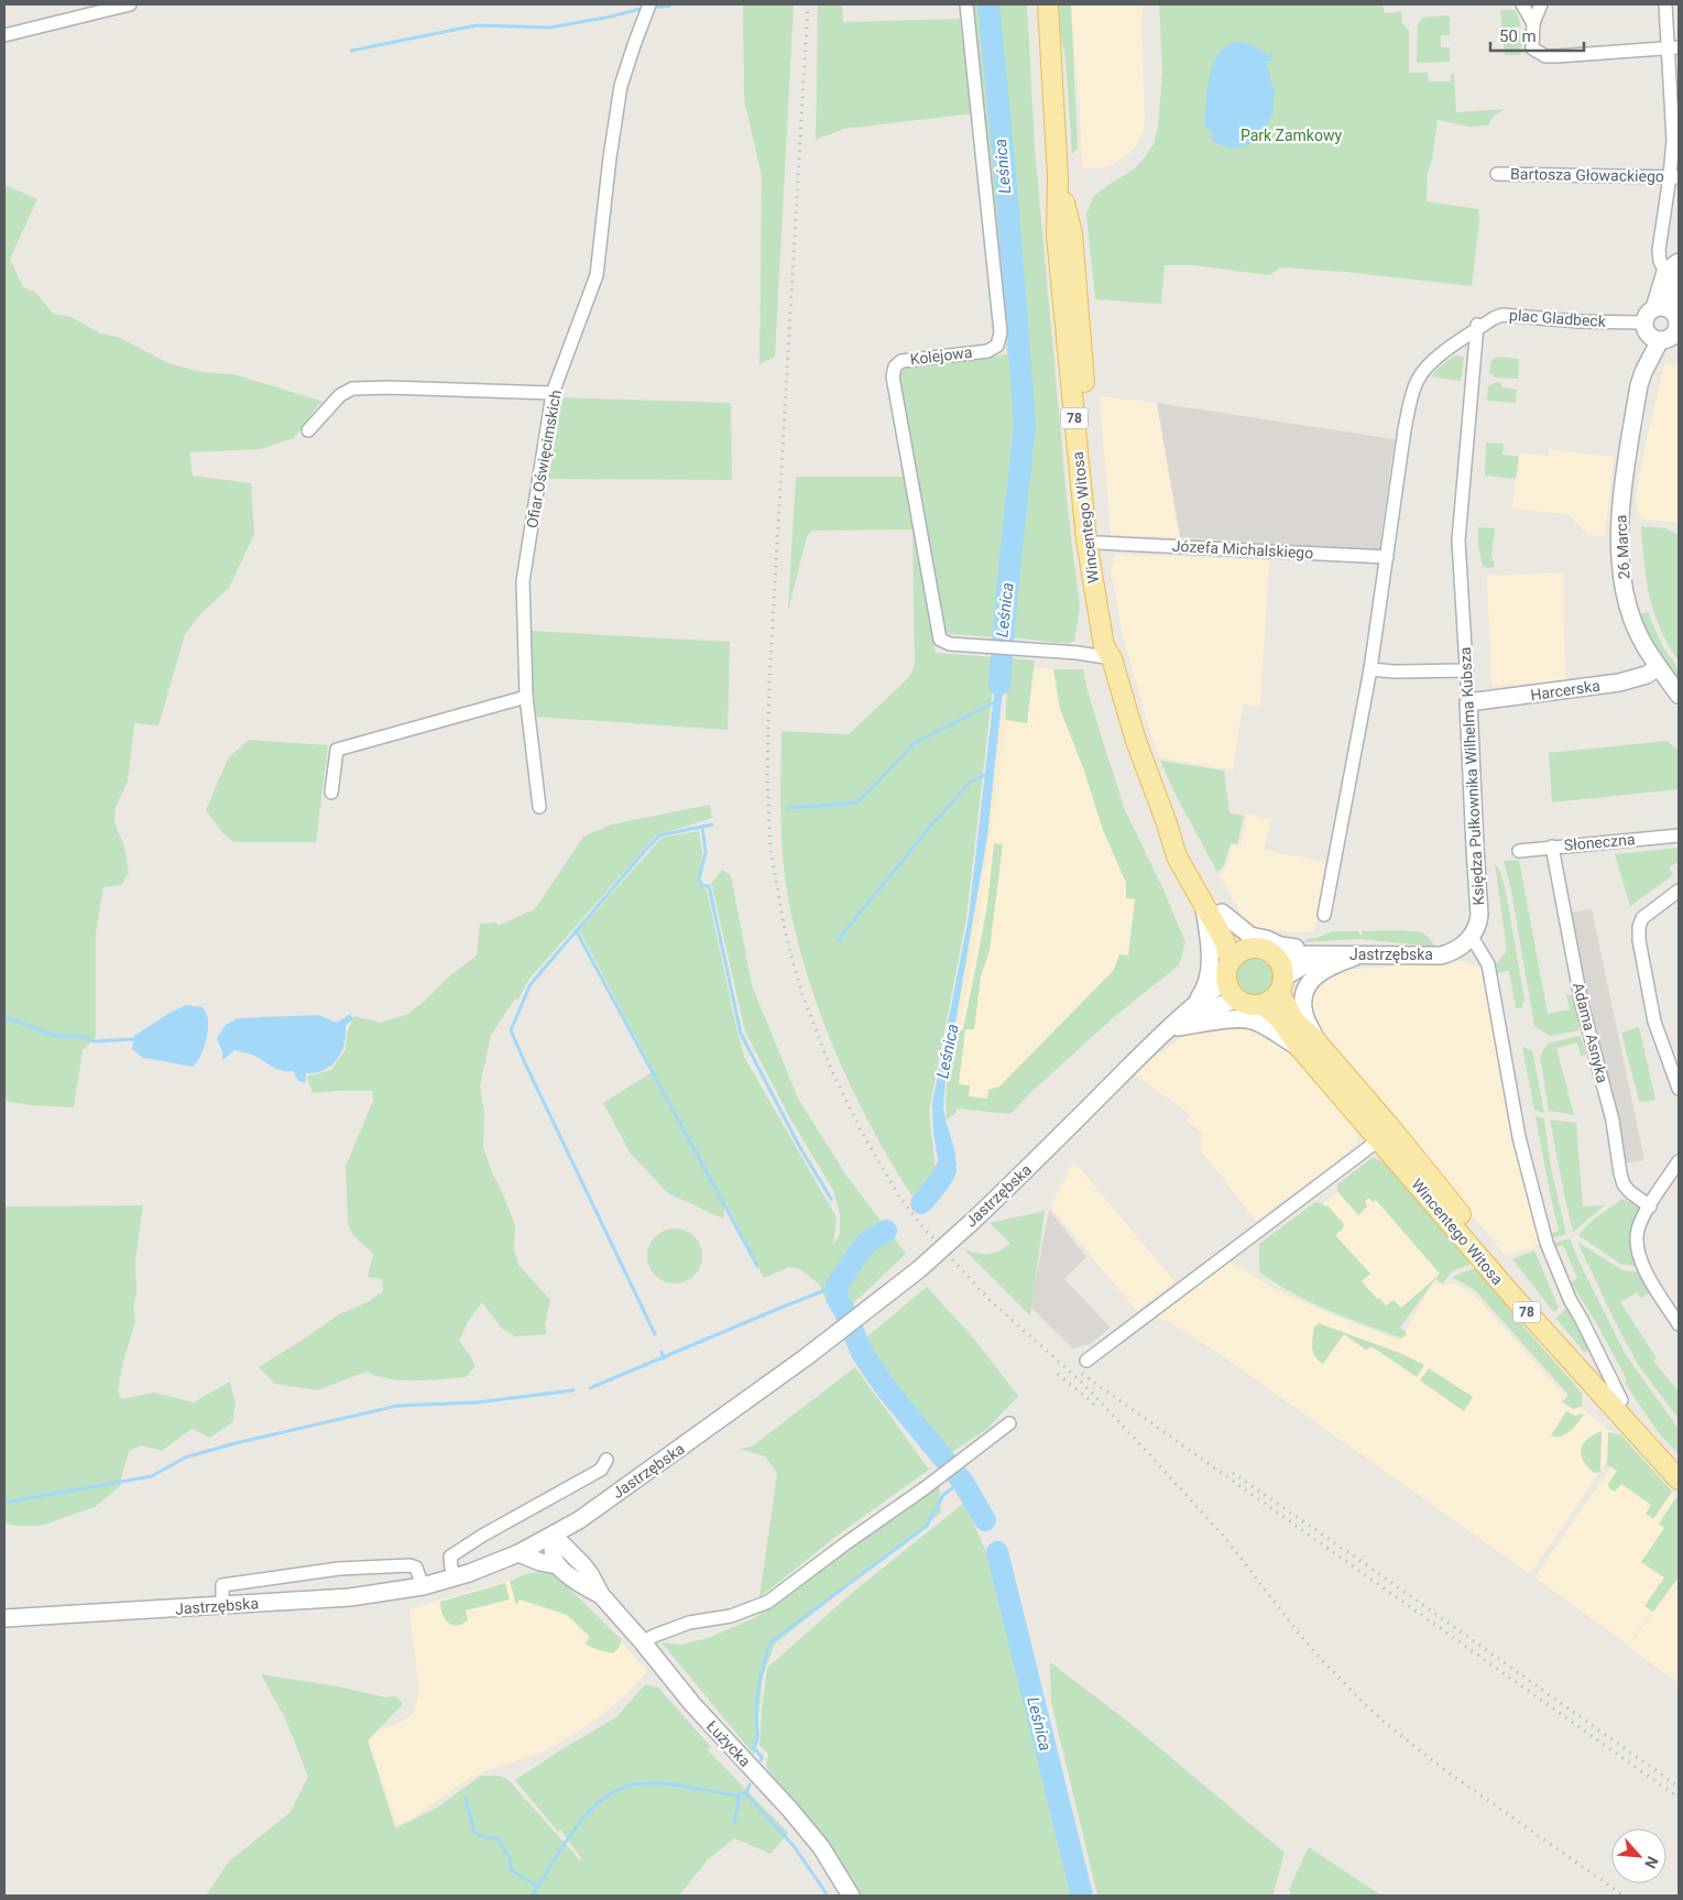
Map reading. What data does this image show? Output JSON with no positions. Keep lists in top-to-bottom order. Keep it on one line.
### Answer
{"streets":{"main road":["78","Wincentego Witosa","26 Marca","Harcerska","Księdza Pułkownika Wilhelma Kubsza","Jastrzębska","Łużycka"],"street":["Bartosza Głowackiego","plac Gladbeck","Kolejowa","Ofiar Oświęcimskich","Józefa Michalskiego","Słoneczna","Adama Asnyka"]},"crossings":[["plac Gladbeck","26 Marca"],["plac Gladbeck","Księdza Pułkownika Wilhelma Kubsza"],["Kolejowa","Wincentego Witosa"],["78","Wincentego Witosa"],["78","Jastrzębska"],["Wincentego Witosa","Józefa Michalskiego"],["Wincentego Witosa","Jastrzębska"],["26 Marca","Harcerska"],["Harcerska","Księdza Pułkownika Wilhelma Kubsza"],["Księdza Pułkownika Wilhelma Kubsza","Jastrzębska"],["Słoneczna","Adama Asnyka"],["Jastrzębska","Łużycka"]],"water":["Leśnica"],"parks":["Park Zamkowy"],"scale_bar":"50 m","north":"bottom right"}
